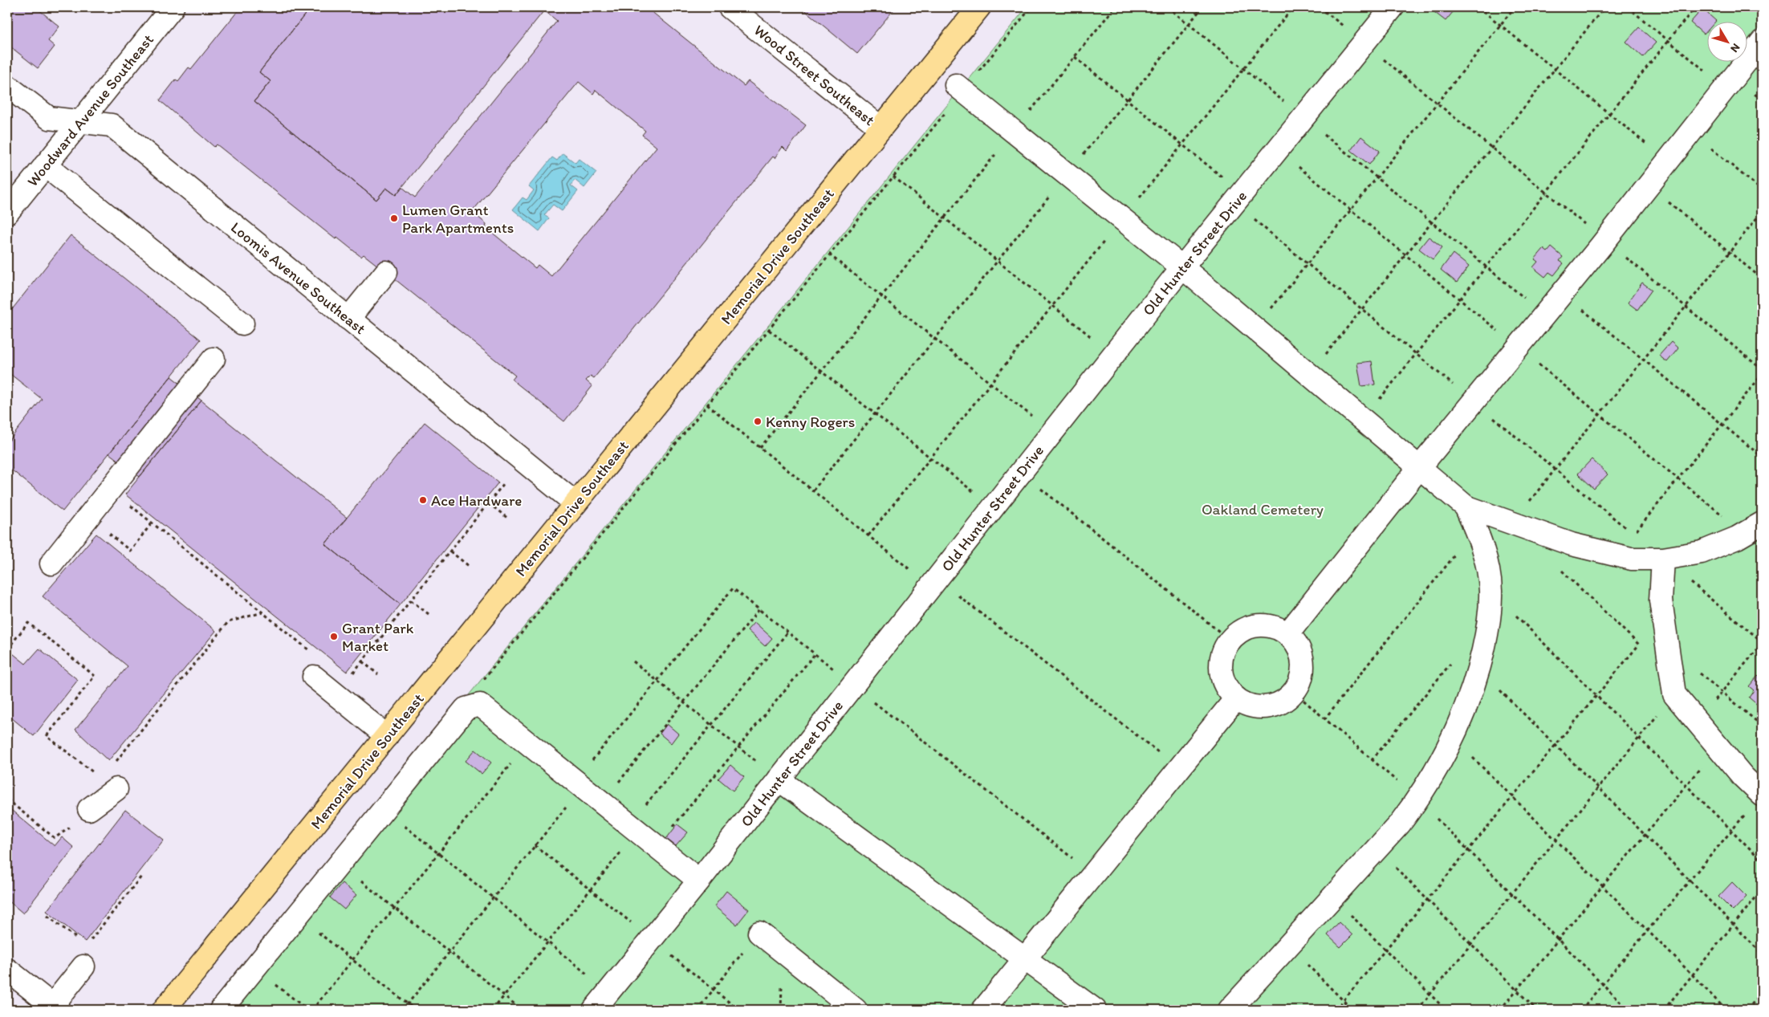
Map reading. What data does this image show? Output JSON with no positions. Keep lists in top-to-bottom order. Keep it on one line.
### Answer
{"streets":{"main road":["Memorial Drive Southeast"],"street":["Wood Street Southeast","Woodward Avenue Southeast","Old Hunter Street Drive","Loomis Avenue Southeast"]},"crossings":[["Wood Street Southeast","Memorial Drive Southeast"],["Woodward Avenue Southeast","Loomis Avenue Southeast"],["Memorial Drive Southeast","Loomis Avenue Southeast"]],"parks":["Oakland Cemetery"],"places":["Lumen Grant Park Apartments","Kenny Rogers","Ace Hardware","Grant Park Market"],"north":"bottom right"}
